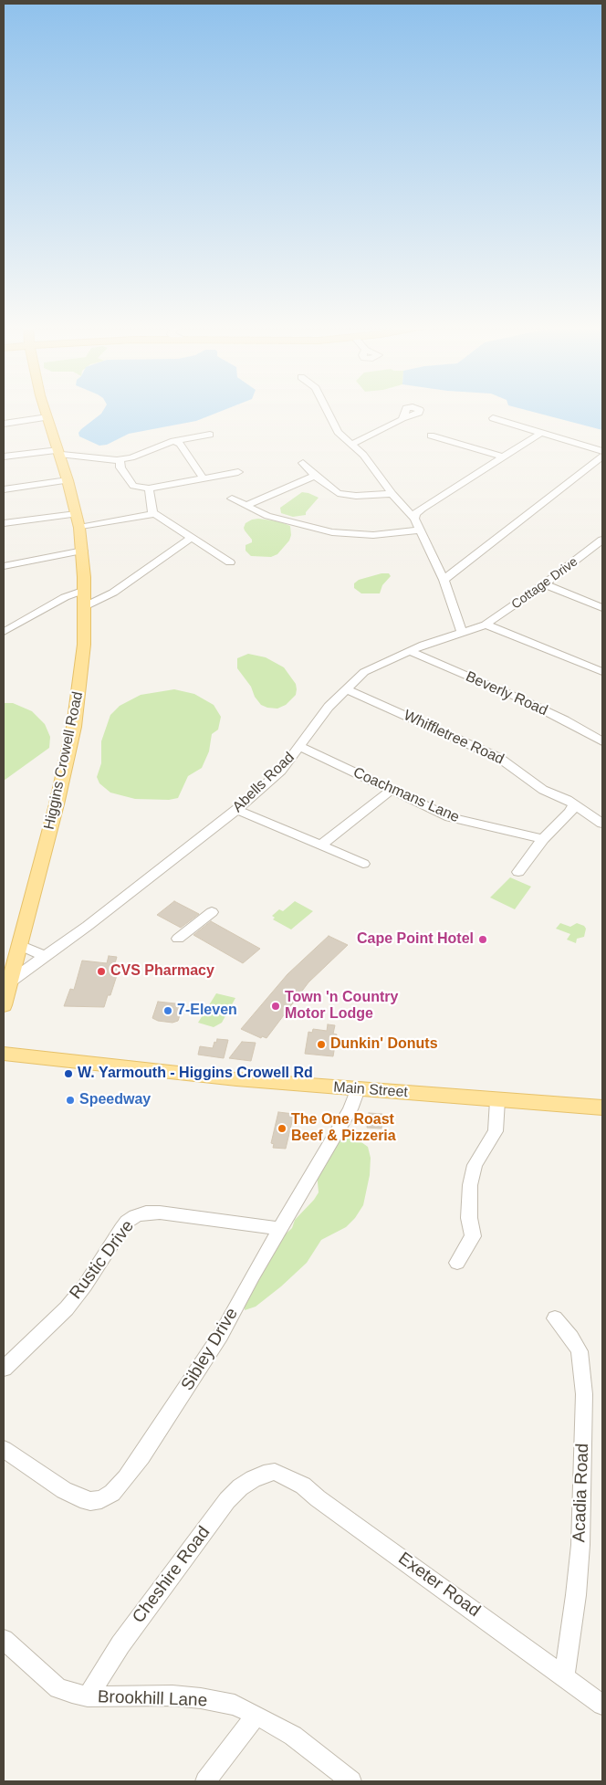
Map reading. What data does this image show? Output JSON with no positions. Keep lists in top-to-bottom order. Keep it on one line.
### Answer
{"streets":{"main road":["Higgins Crowell Road","Main Street"],"street":["Cottage Drive","Beverly Road","Whiffletree Road","Abells Road","Coachmans Lane","Rustic Drive","Sibley Drive","Acadia Road","Cheshire Road","Exeter Road","Brookhill Lane"]},"crossings":[["Cottage Drive","Abells Road"],["Beverly Road","Abells Road"],["Whiffletree Road","Abells Road"],["Higgins Crowell Road","Abells Road"],["Abells Road","Coachmans Lane"],["Main Street","Sibley Drive"],["Rustic Drive","Sibley Drive"],["Acadia Road","Exeter Road"],["Cheshire Road","Exeter Road"],["Cheshire Road","Brookhill Lane"]],"places":["Cape Point Hotel","CVS Pharmacy","Town 'n Country Motor Lodge","7-Eleven","Dunkin' Donuts","W. Yarmouth - Higgins Crowell Rd","Speedway","The One Roast Beef & Pizzeria"]}
